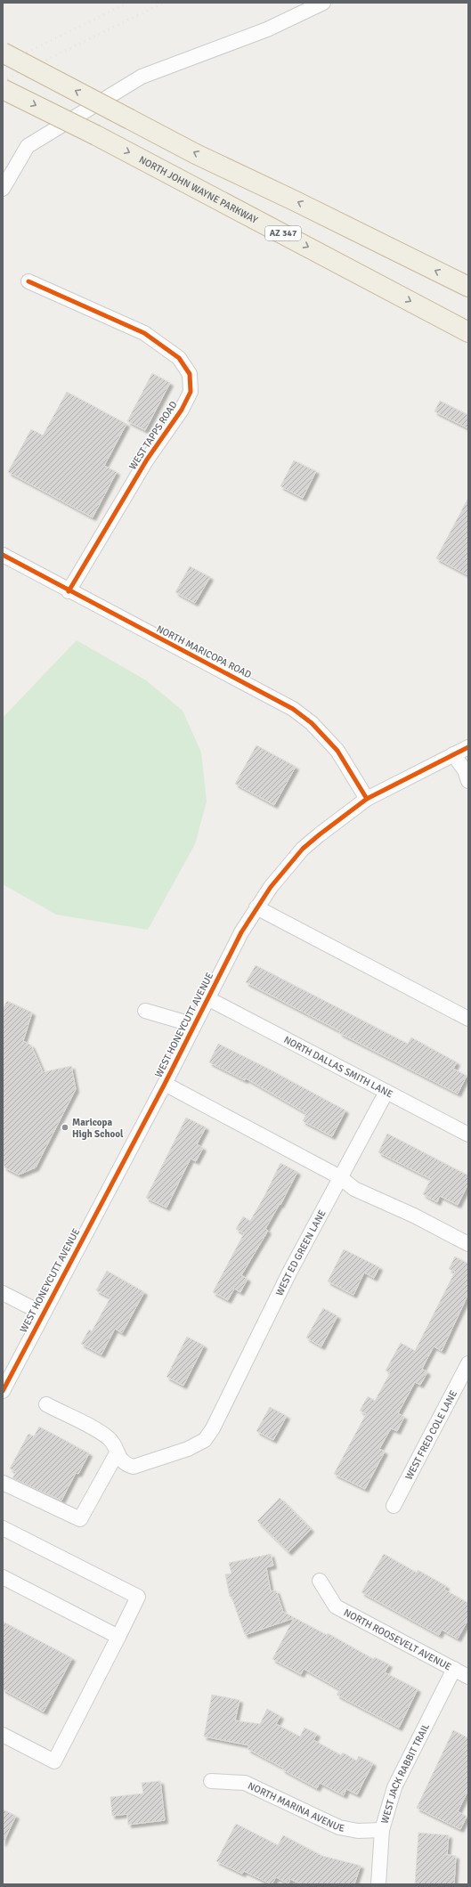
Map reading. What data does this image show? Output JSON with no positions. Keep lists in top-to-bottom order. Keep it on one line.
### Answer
{"streets":{"highway":["NORTH JOHN WAYNE PARKWAY","AZ 347"],"street":["WEST TAPPS ROAD","NORTH MARICOPA ROAD","WEST HONEYCUTT AVENUE","NORTH DALLAS SMITH LANE","WEST ED GREEN LANE","WEST FRED COLE LANE","NORTH ROOSEVELT AVENUE","WEST JACK RABBIT TRAIL","NORTH MARINA AVENUE"]},"crossings":[["WEST TAPPS ROAD","NORTH MARICOPA ROAD"],["NORTH MARICOPA ROAD","WEST HONEYCUTT AVENUE"],["WEST HONEYCUTT AVENUE","NORTH DALLAS SMITH LANE"],["NORTH DALLAS SMITH LANE","WEST ED GREEN LANE"],["NORTH ROOSEVELT AVENUE","WEST JACK RABBIT TRAIL"],["WEST JACK RABBIT TRAIL","NORTH MARINA AVENUE"]],"places":["Maricopa High School"]}
